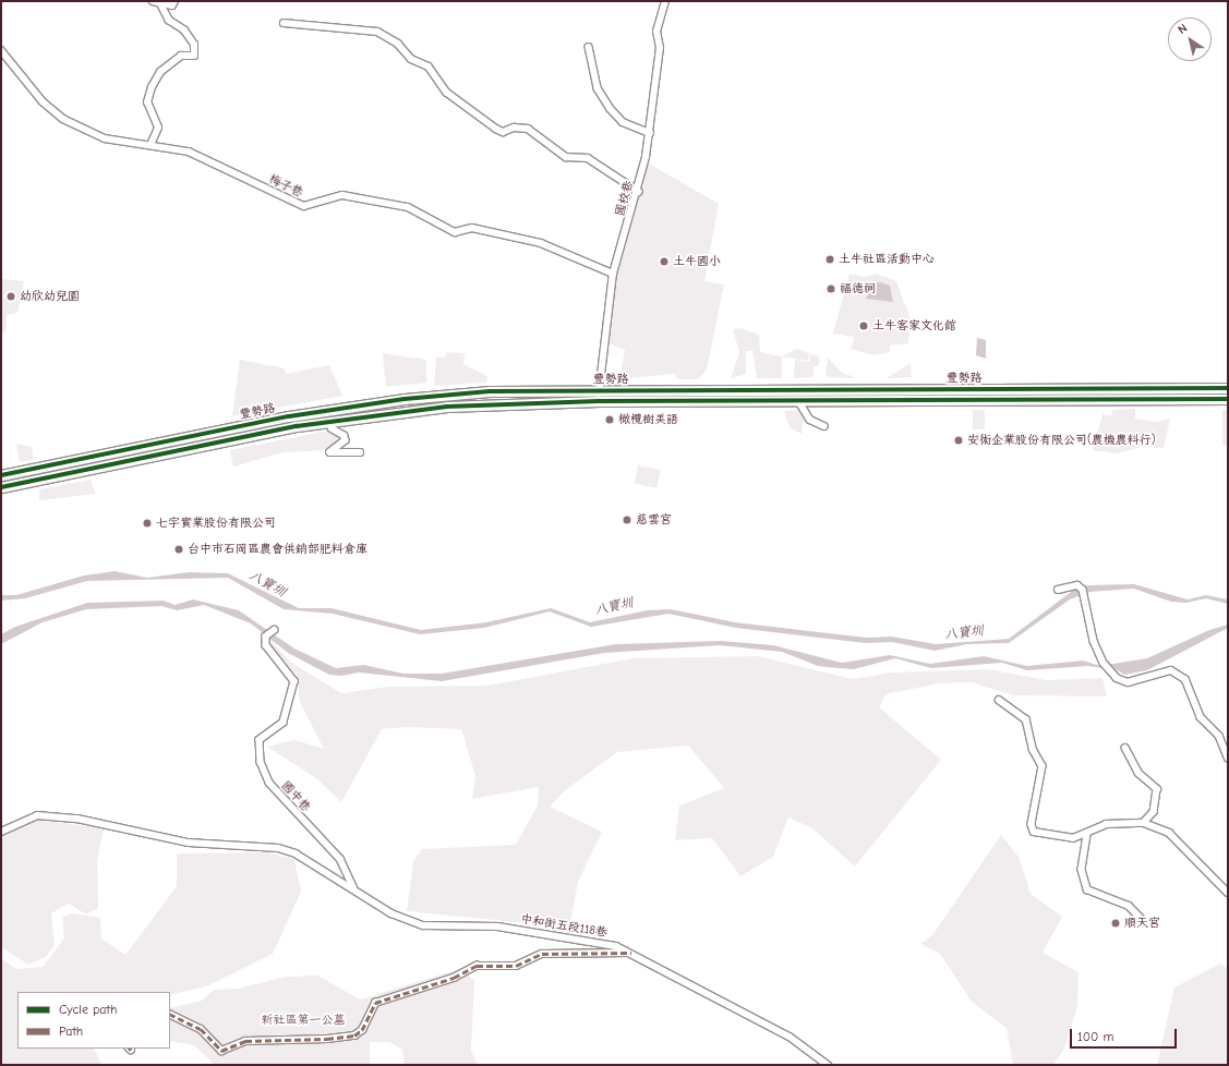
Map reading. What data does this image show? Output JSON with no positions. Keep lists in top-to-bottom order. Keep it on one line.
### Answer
{"streets":{"main road":["豐勢路"],"street":["梅子巷","國校巷","國中巷","中和街五段118巷"]},"crossings":[["梅子巷","國校巷"],["國校巷","豐勢路"],["國中巷","中和街五段118巷"]],"water":["八寶圳"],"parks":["新社區第一公墓"],"places":["土牛社區活動中心","土牛國小","福德祠","幼欣幼兒園","土牛客家文化館","橄欖樹美語","安術企業股份有限公司(農機農料行)","慈雲宮","七宇實業股份有限公司","台中市石岡區農會供銷部肥料倉庫","順天宮"],"legend":["Cycle path","Path"],"scale_bar":"100 m","north":"top left"}
